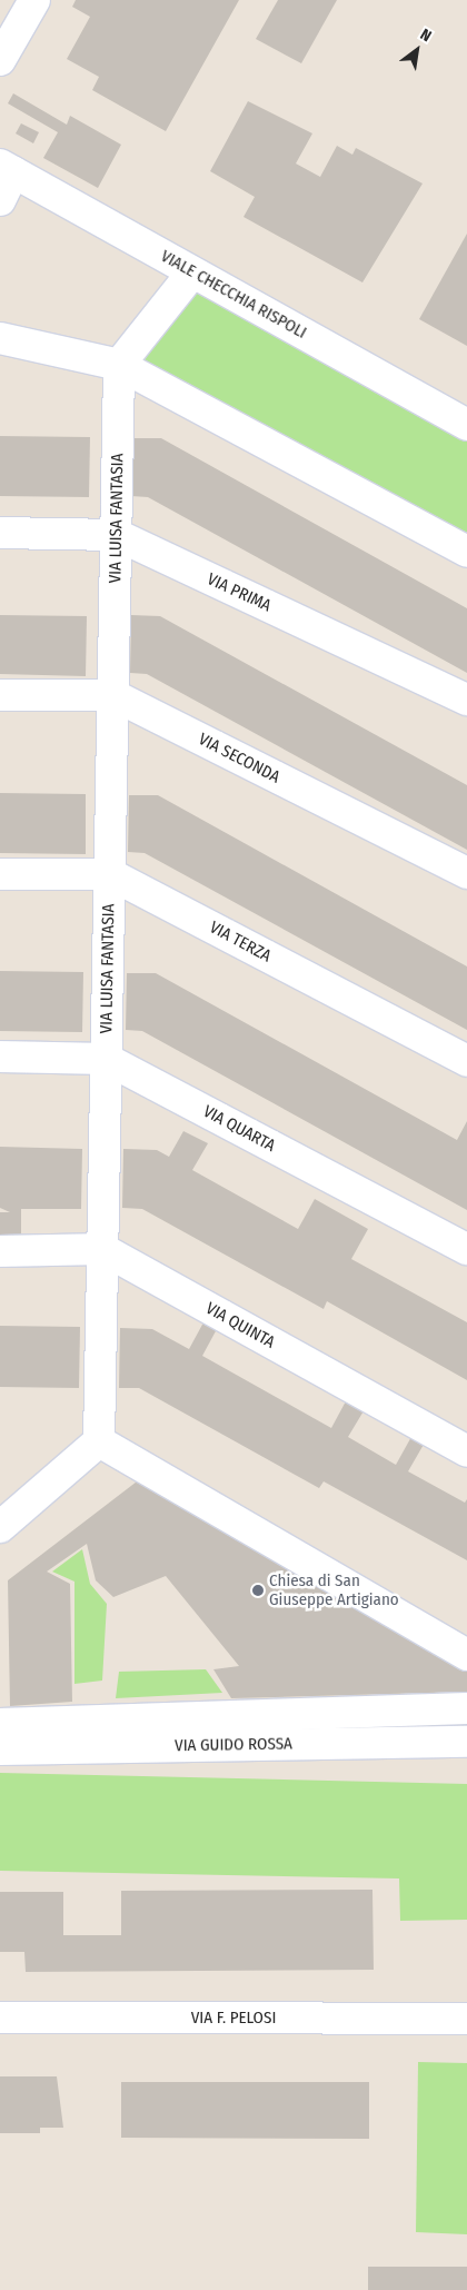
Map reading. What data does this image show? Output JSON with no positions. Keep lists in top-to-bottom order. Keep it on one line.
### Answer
{"streets":{"street":["VIALE CHECCHIA RISPOLI","VIA LUISA FANTASIA","VIA PRIMA","VIA SECONDA","VIA TERZA","VIA QUARTA","VIA QUINTA","VIA GUIDO ROSSA","VIA F. PELOSI"]},"crossings":[["VIA LUISA FANTASIA","VIA PRIMA"],["VIA LUISA FANTASIA","VIA SECONDA"],["VIA LUISA FANTASIA","VIA TERZA"],["VIA LUISA FANTASIA","VIA QUARTA"],["VIA LUISA FANTASIA","VIA QUINTA"]],"places":["Chiesa di San Giuseppe Artigiano"],"north":"top right"}
